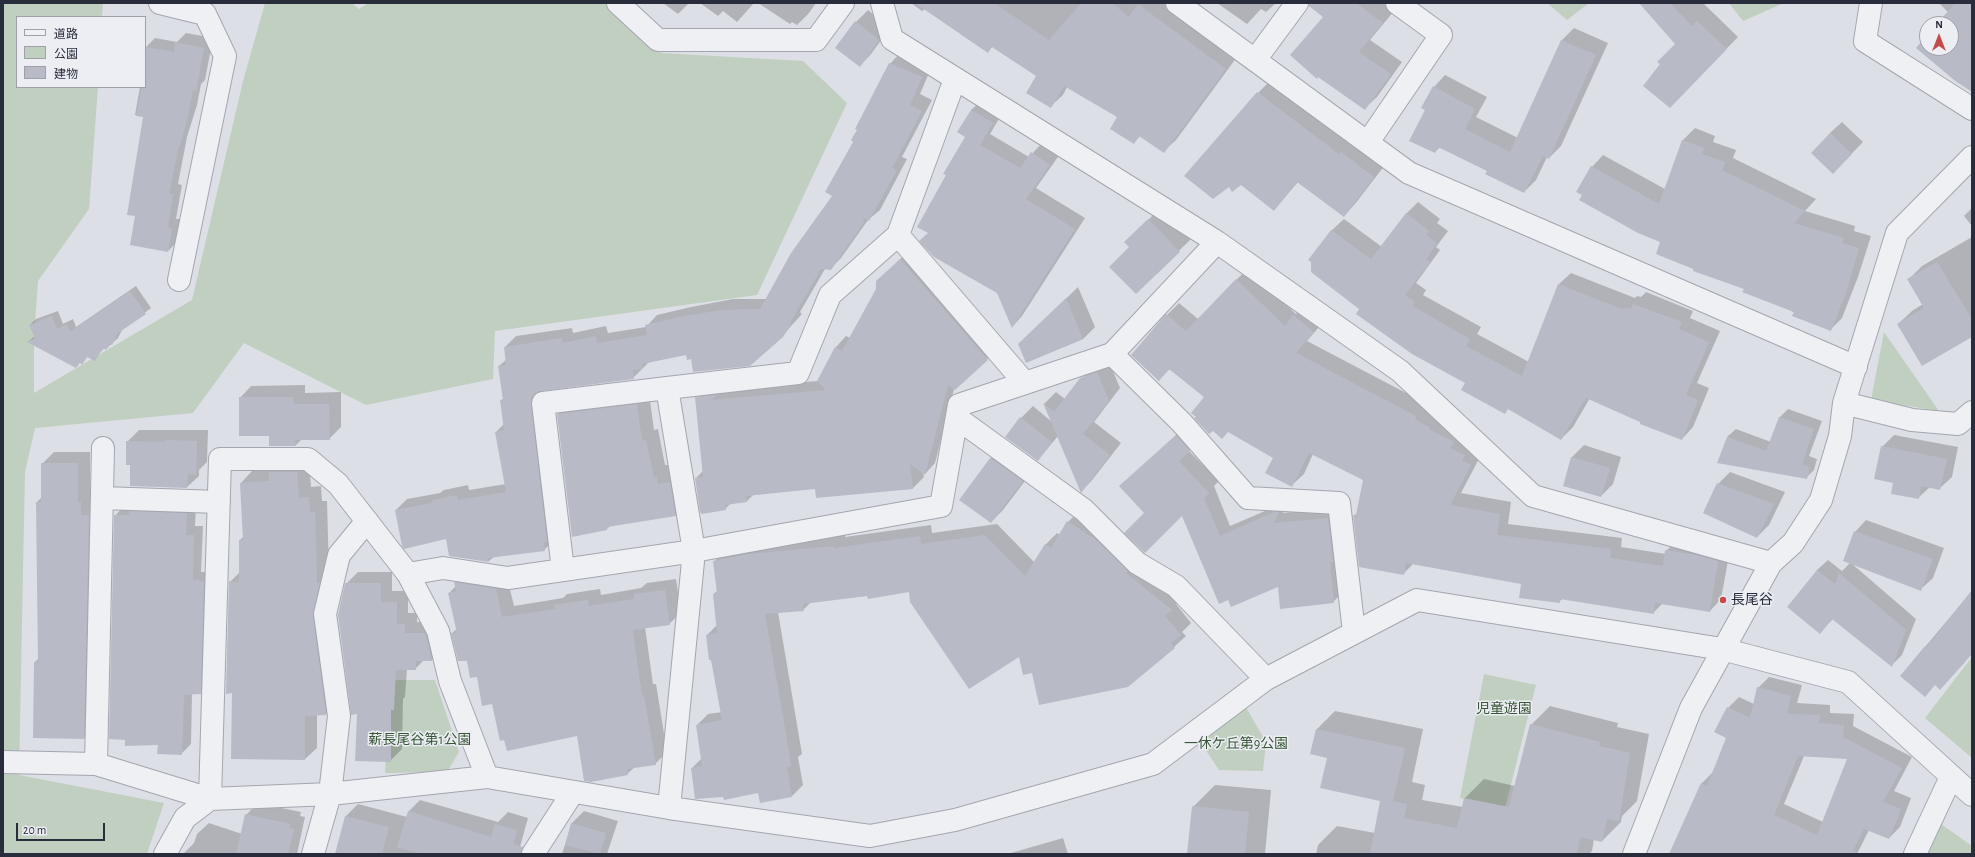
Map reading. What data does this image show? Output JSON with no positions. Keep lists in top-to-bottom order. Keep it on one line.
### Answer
{"parks":["児童遊園","薪長尾谷第1公園","一休ケ丘第9公園"],"places":["長尾谷"],"legend":["道路","公園","建物"],"scale_bar":"20 m","north":"top"}
